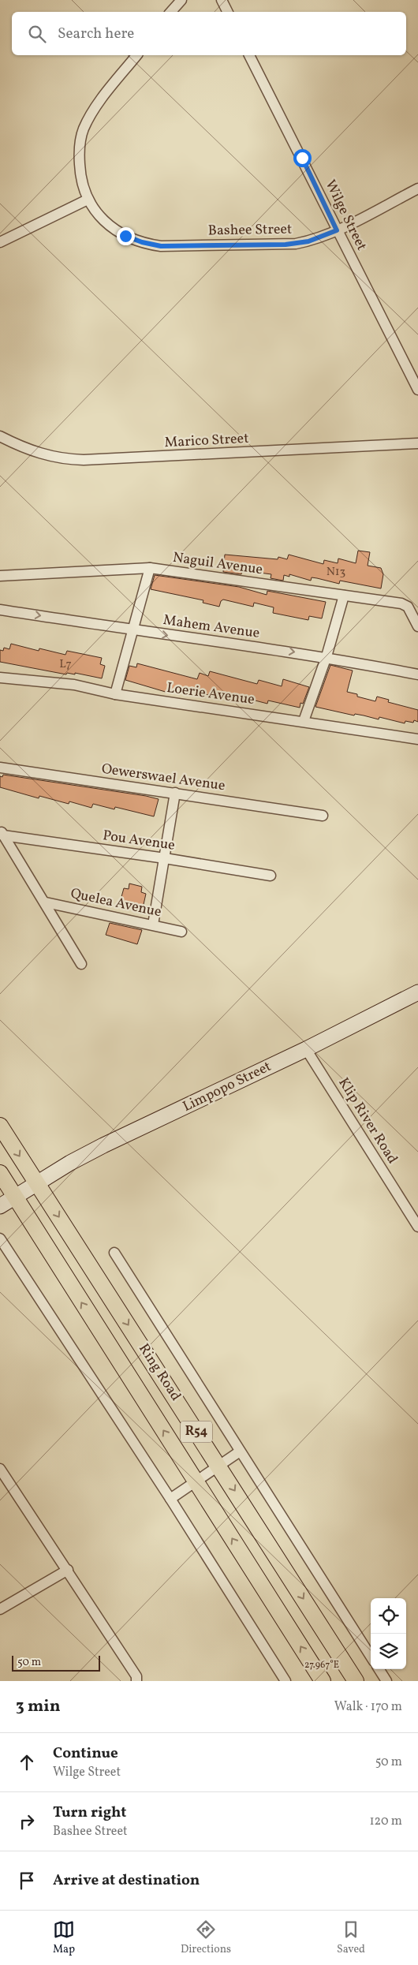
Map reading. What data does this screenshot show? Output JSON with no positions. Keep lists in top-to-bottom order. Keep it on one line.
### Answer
{"streets":{"main road":["Ring Road","R54"],"street":["Wilge Street","Bashee Street","Marico Street","Naguil Avenue","Mahem Avenue","Loerie Avenue","Oewerswael Avenue","Pou Avenue","Quelea Avenue","Limpopo Street","Klip River Road"]},"crossings":[["Wilge Street","Bashee Street"],["Limpopo Street","Klip River Road"],["Limpopo Street","Ring Road"]],"one_way":["Mahem Avenue"],"house_numbers":["N13","L7"],"scale_bar":"50 m","page":{"search":"Search here","scale":"50 m","heading":["3 min","Walk · 170 m"],"list":[["Continue","Wilge Street","50 m"],["Turn right","Bashee Street","120 m"],"Arrive at destination"],"nav":["Map","Directions","Saved"]},"coordinates":["27.967°E"]}
